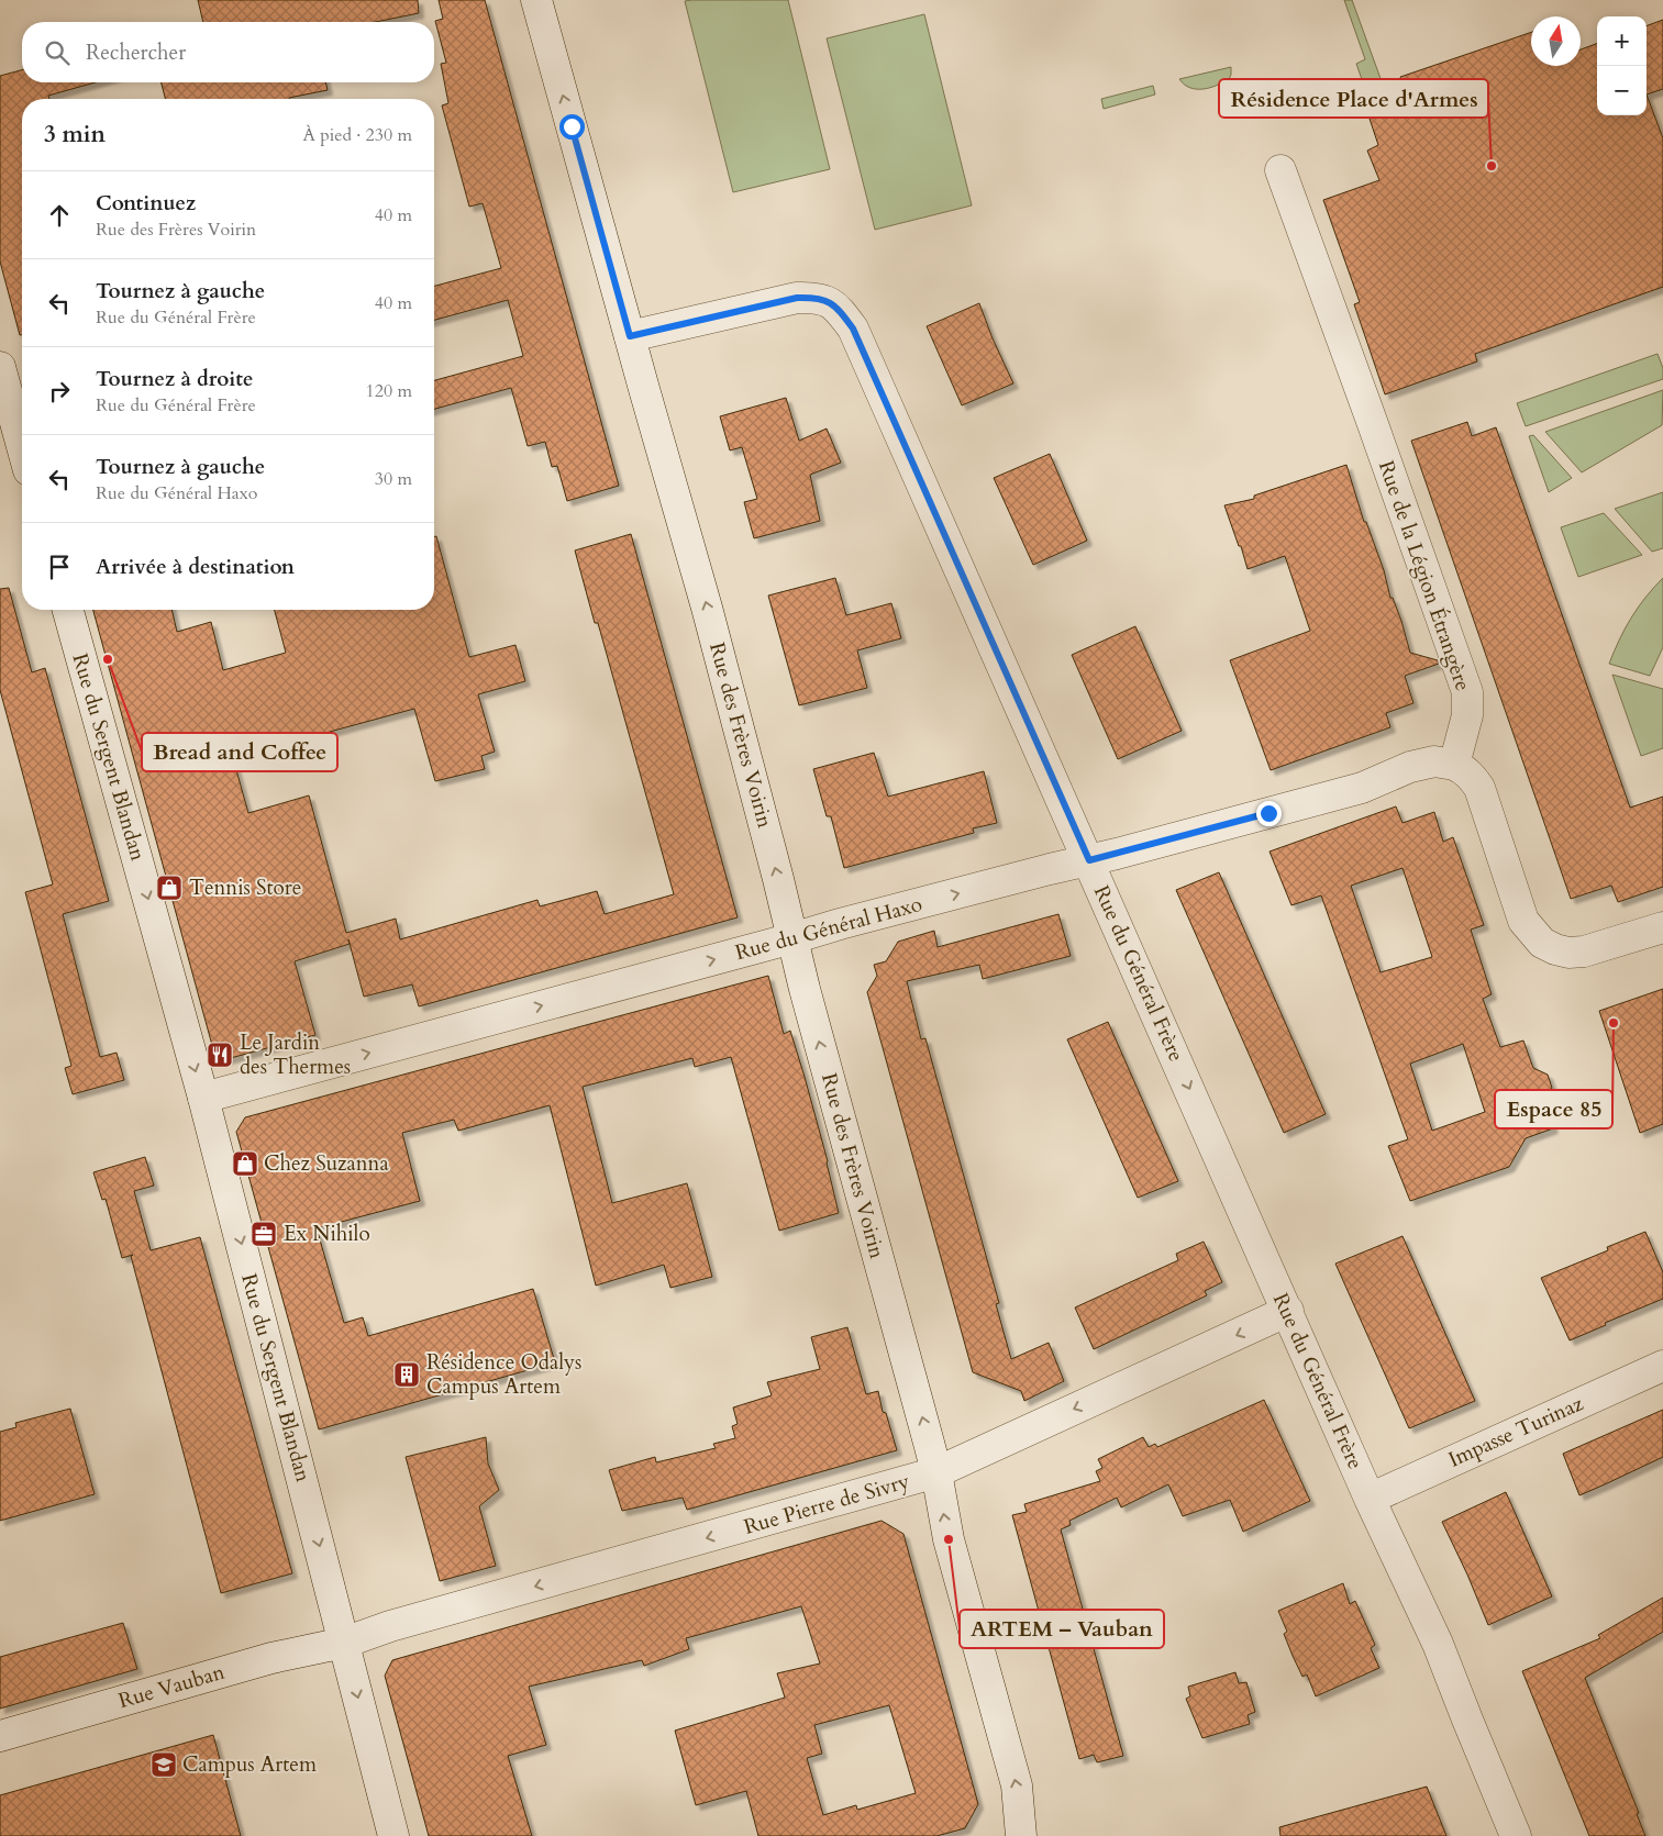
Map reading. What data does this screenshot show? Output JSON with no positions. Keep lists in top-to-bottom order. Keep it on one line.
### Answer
{"streets":{"street":["Rue de la Légion Étrangère","Rue des Frères Voirin","Rue du Sergent Blandan","Rue du Général Haxo","Rue du Général Frère","Impasse Turinaz","Rue Pierre de Sivry","Rue Vauban"]},"crossings":[["Rue de la Légion Étrangère","Rue du Général Haxo"],["Rue des Frères Voirin","Rue du Général Haxo"],["Rue des Frères Voirin","Rue du Général Frère"],["Rue des Frères Voirin","Rue Pierre de Sivry"],["Rue du Sergent Blandan","Rue du Général Haxo"],["Rue du Sergent Blandan","Rue Pierre de Sivry"],["Rue du Sergent Blandan","Rue Vauban"],["Rue du Général Haxo","Rue du Général Frère"],["Rue du Général Frère","Impasse Turinaz"],["Rue du Général Frère","Rue Pierre de Sivry"],["Rue Pierre de Sivry","Rue Vauban"]],"one_way":["Rue des Frères Voirin","Rue du Sergent Blandan","Rue du Général Haxo","Rue Pierre de Sivry"],"places":{"other":["Résidence Place d'Armes","Bread and Coffee","Espace 85","ARTEM – Vauban"],"shop":["Tennis Store","Chez Suzanna"],"restaurant":["Le Jardin des Thermes"],"office":["Ex Nihilo"],"building":["Résidence Odalys Campus Artem"],"school or university":["Campus Artem"]},"north":"top","page":{"map_buttons":["+","−"],"search":"Rechercher","heading":["3 min","À pied · 230 m"],"list":[["Continuez","Rue des Frères Voirin","40 m"],["Tournez à gauche","Rue du Général Frère","40 m"],["Tournez à droite","Rue du Général Frère","120 m"],["Tournez à gauche","Rue du Général Haxo","30 m"],"Arrivée à destination"]}}
